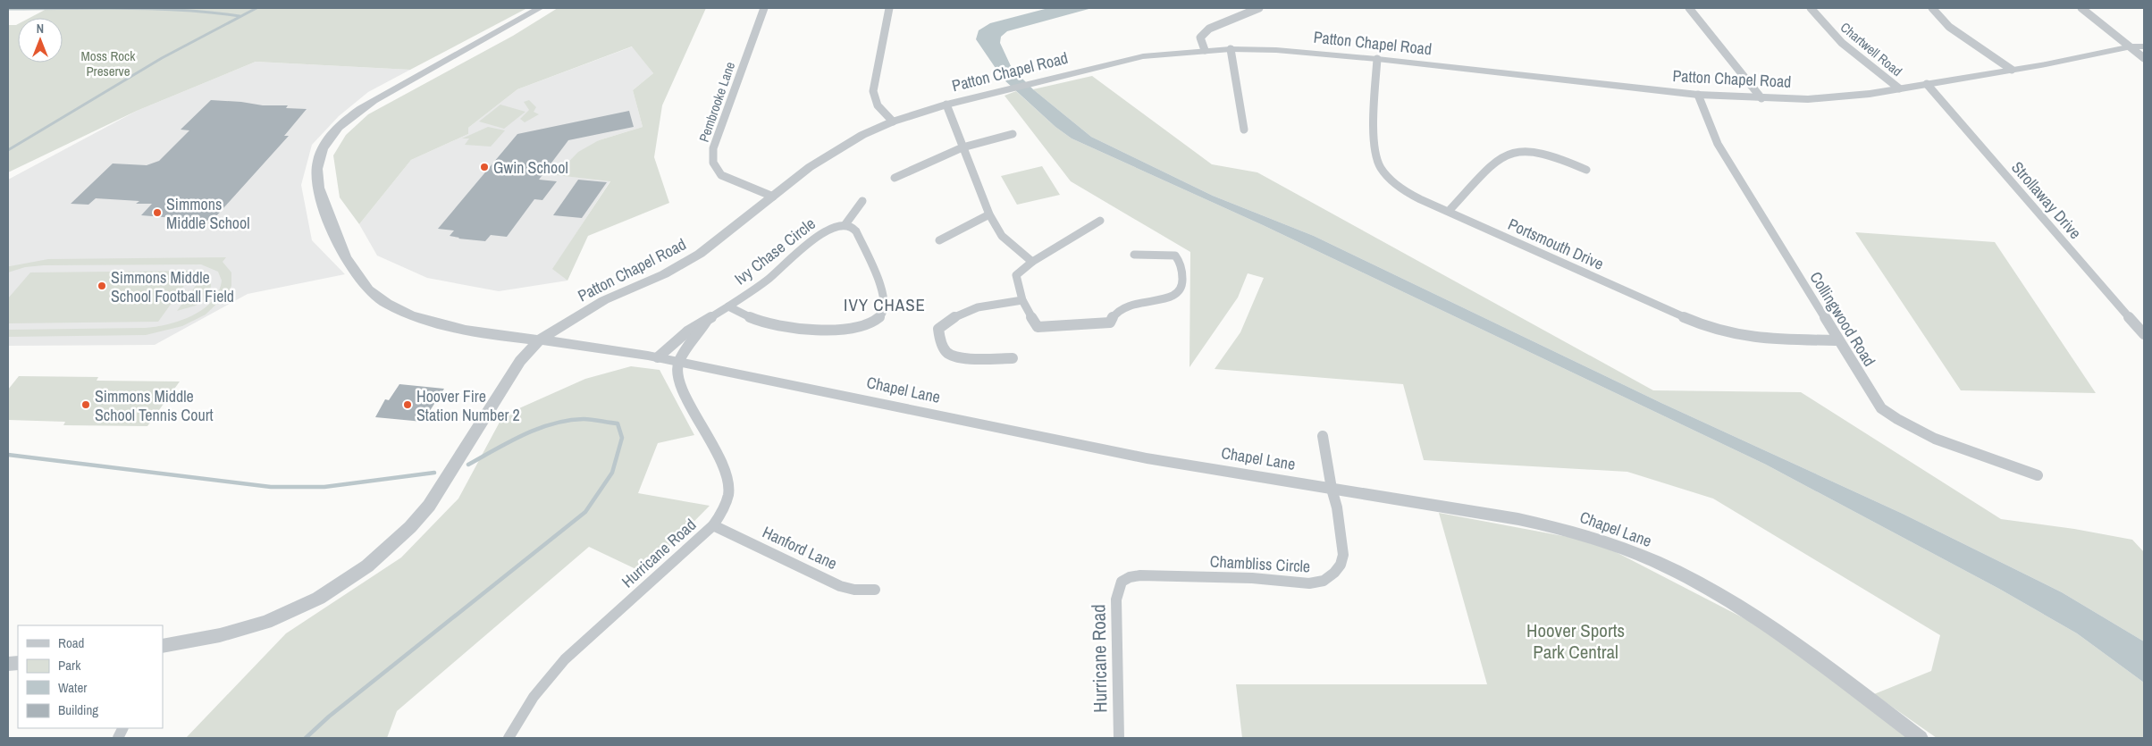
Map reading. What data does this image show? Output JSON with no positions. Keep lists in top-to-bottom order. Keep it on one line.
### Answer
{"streets":{"street":["Patton Chapel Road","Chartwell Road","Pembrooke Lane","Strollaway Drive","Portsmouth Drive","Ivy Chase Circle","Collingwood Road","Chapel Lane","Hanford Lane","Hurricane Road","Chambliss Circle"]},"crossings":[["Patton Chapel Road","Chartwell Road"],["Patton Chapel Road","Pembrooke Lane"],["Patton Chapel Road","Strollaway Drive"],["Patton Chapel Road","Portsmouth Drive"],["Patton Chapel Road","Collingwood Road"],["Patton Chapel Road","Chapel Lane"],["Portsmouth Drive","Collingwood Road"],["Ivy Chase Circle","Chapel Lane"],["Ivy Chase Circle","Hurricane Road"],["Chapel Lane","Hurricane Road"],["Chapel Lane","Chambliss Circle"],["Hanford Lane","Hurricane Road"],["Hurricane Road","Chambliss Circle"]],"districts":["IVY CHASE"],"parks":["Moss Rock Preserve","Hoover Sports Park Central"],"places":["Gwin School","Simmons Middle School","Simmons Middle School Football Field","Simmons Middle School Tennis Court","Hoover Fire Station Number 2"],"legend":["Road","Park","Water","Building"],"north":"top"}
